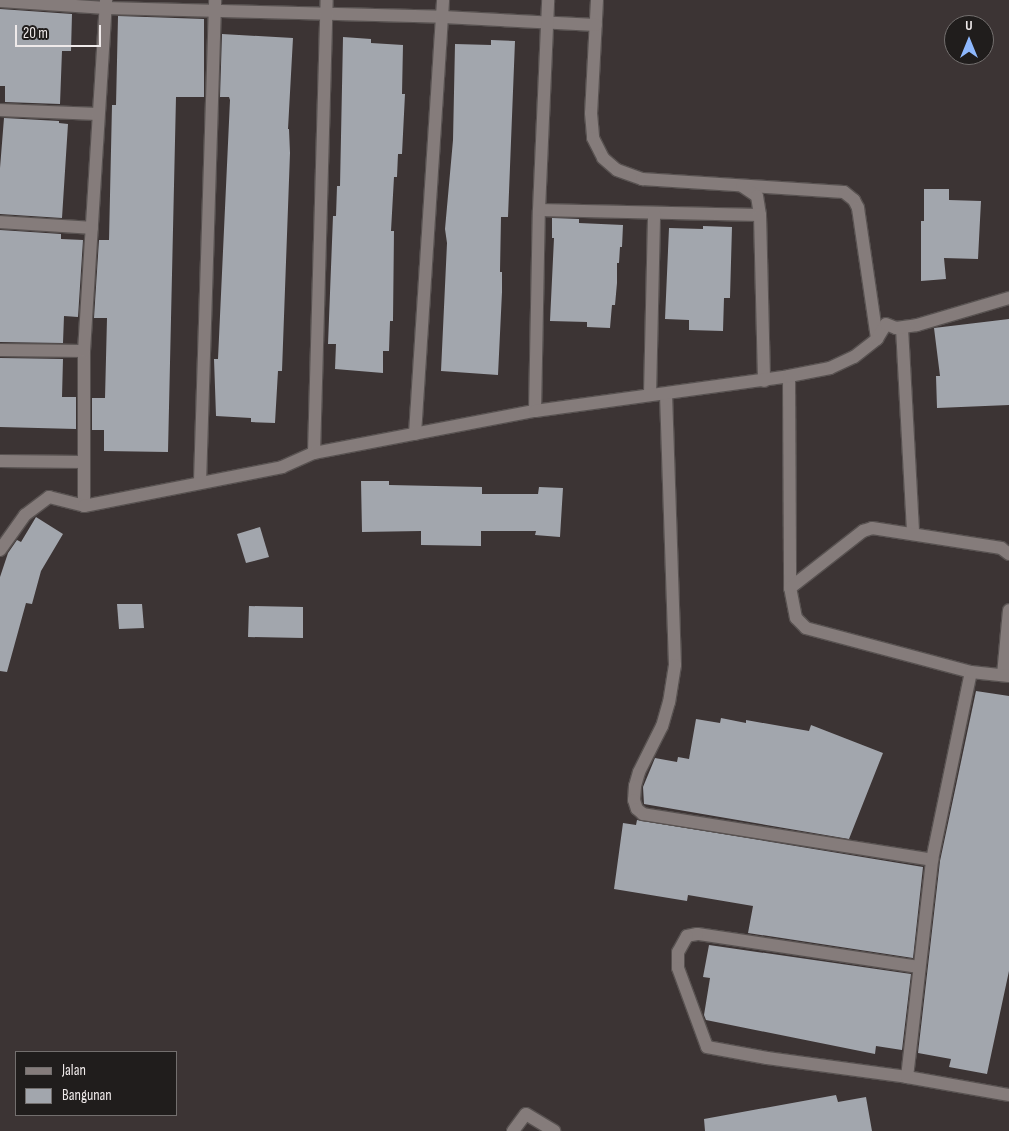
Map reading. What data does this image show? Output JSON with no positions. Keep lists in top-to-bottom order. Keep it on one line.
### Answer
{"legend":["Jalan","Bangunan"],"scale_bar":"20 m","north":"top"}
